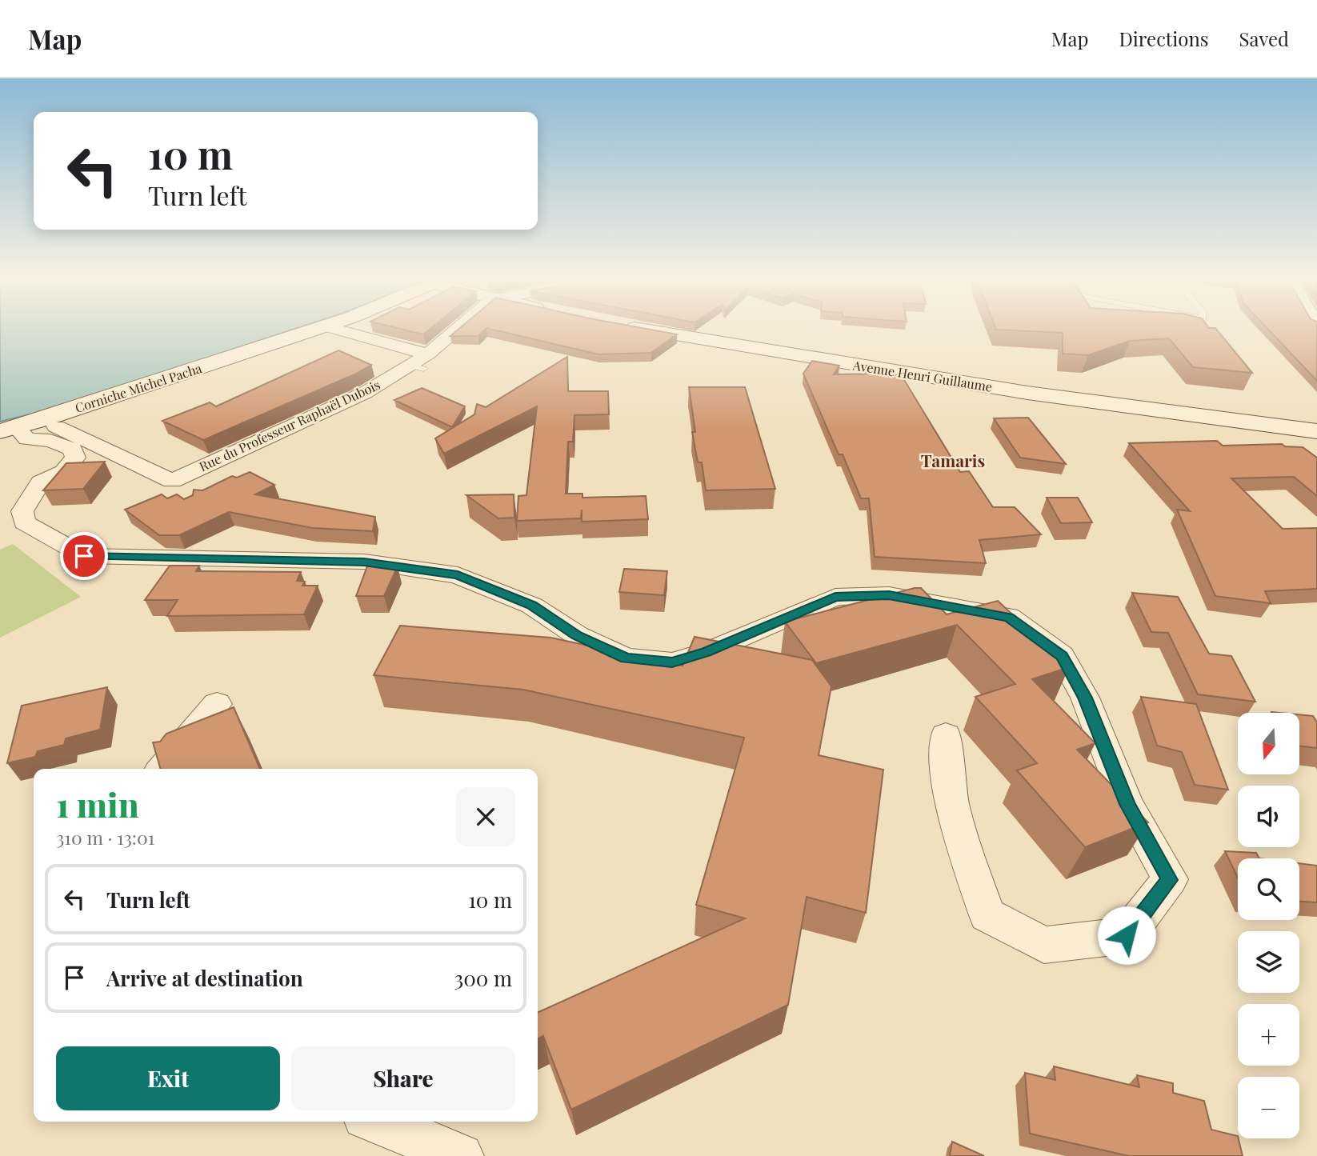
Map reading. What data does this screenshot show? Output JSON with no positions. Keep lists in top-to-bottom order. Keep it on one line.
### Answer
{"streets":{"street":["Avenue Henri Guillaume","Corniche Michel Pacha","Rue du Professeur Raphaël Dubois"]},"crossings":[["Corniche Michel Pacha","Rue du Professeur Raphaël Dubois"]],"districts":["Tamaris"],"north":"bottom","page":{"header":"Map","nav":["Map","Directions","Saved"],"turn":["10 m","Turn left"],"map_buttons":["+","−"],"heading":["1 min","310 m · 13:01"],"list":[{"name":"Turn left","value":"10 m"},{"name":"Arrive at destination","value":"300 m"}],"buttons":["Exit","Share"]}}
